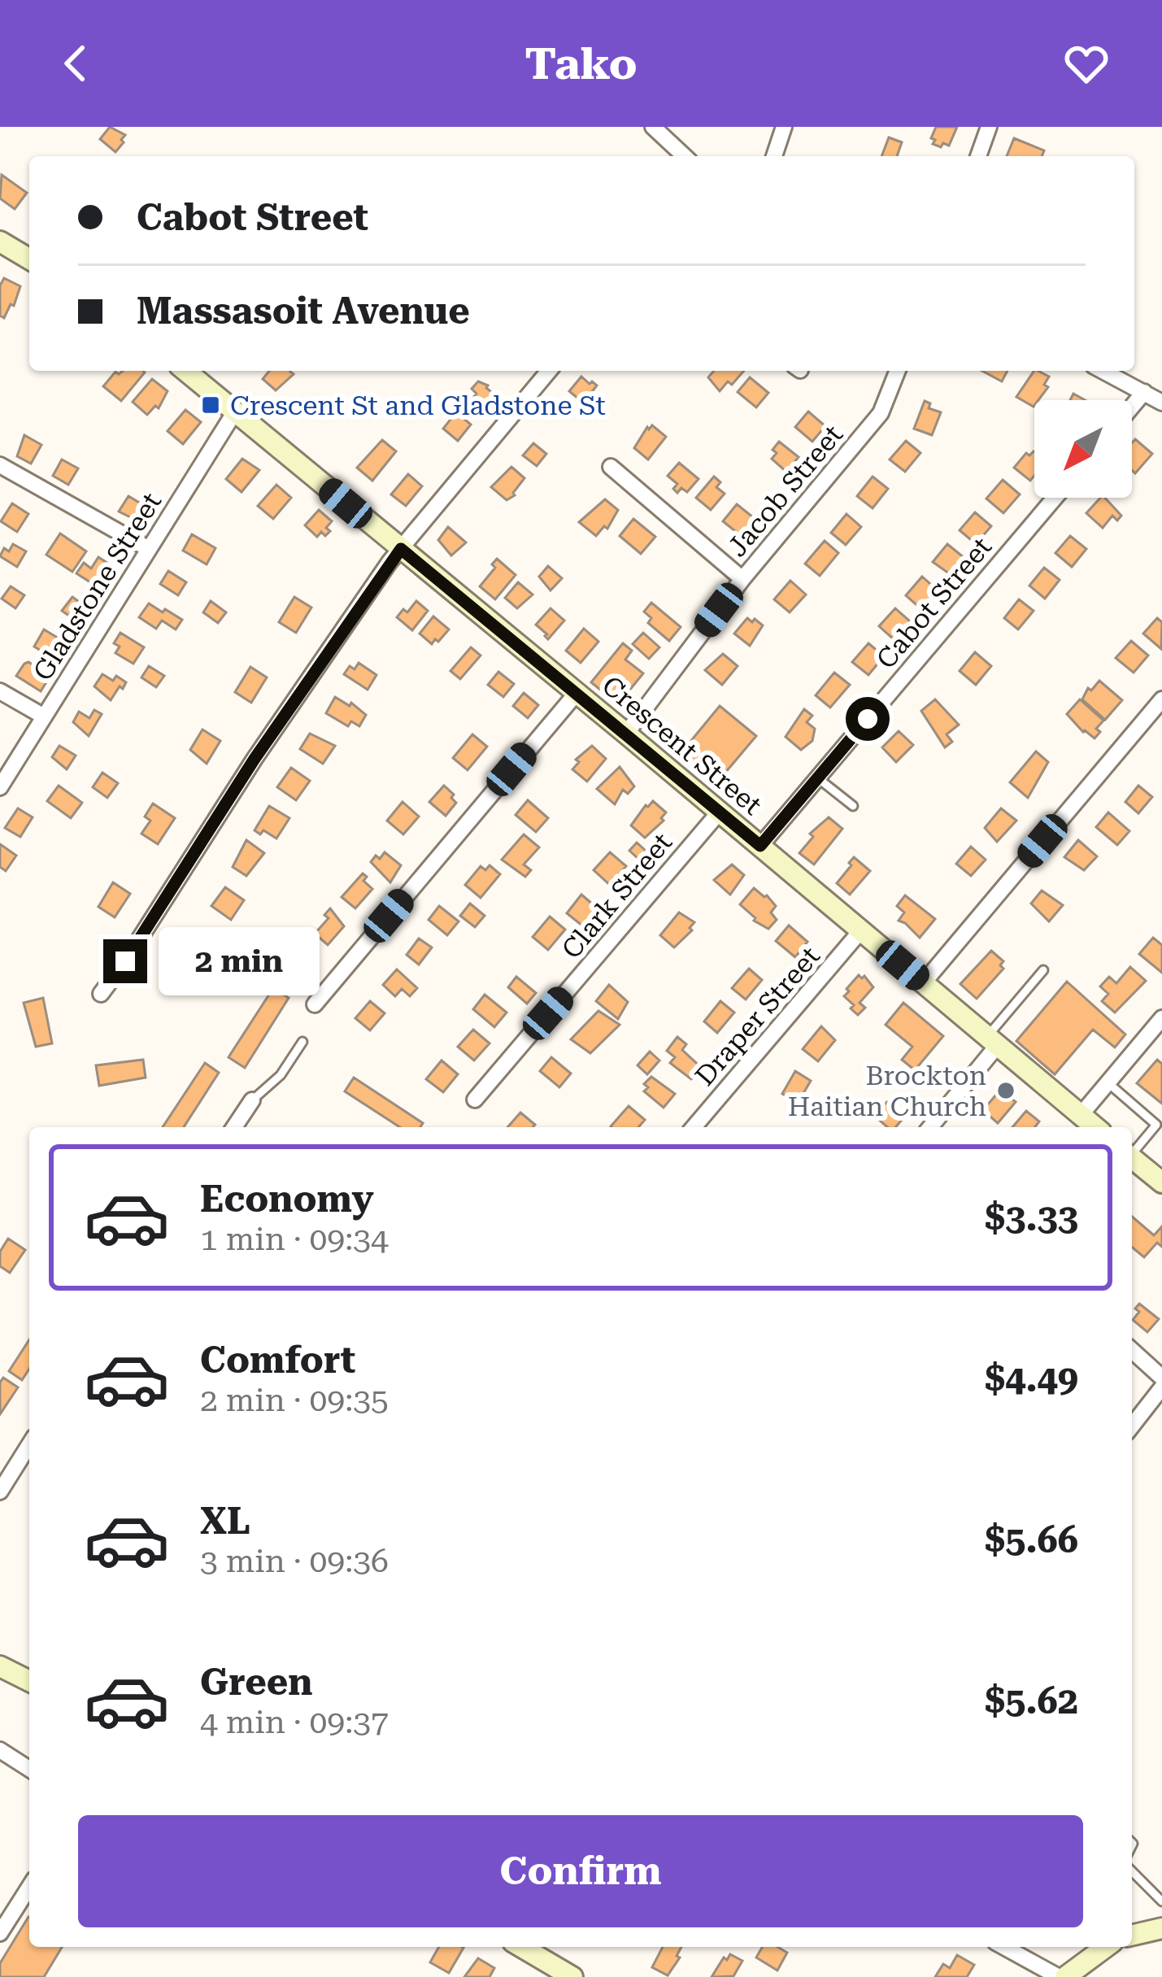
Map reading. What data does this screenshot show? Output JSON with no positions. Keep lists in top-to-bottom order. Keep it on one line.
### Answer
{"streets":{"main road":["Crescent Street"],"street":["Jacob Street","Gladstone Street","Cabot Street","Clark Street","Draper Street"]},"crossings":[["Jacob Street","Crescent Street"],["Gladstone Street","Crescent Street"],["Cabot Street","Crescent Street"],["Crescent Street","Clark Street"],["Crescent Street","Draper Street"]],"places":{"transit":["Crescent St and Gladstone St"],"other":["Brockton Haitian Church"]},"north":"bottom left","page":{"header":"Tako","banner":["Cabot Street","Massasoit Avenue"],"bubble":"2 min","list":[{"name":"Economy","note":"1 min · 09:34","value":"$3.33"},{"name":"Comfort","note":"2 min · 09:35","value":"$4.49"},{"name":"XL","note":"3 min · 09:36","value":"$5.66"},{"name":"Green","note":"4 min · 09:37","value":"$5.62"}],"buttons":"Confirm"}}
